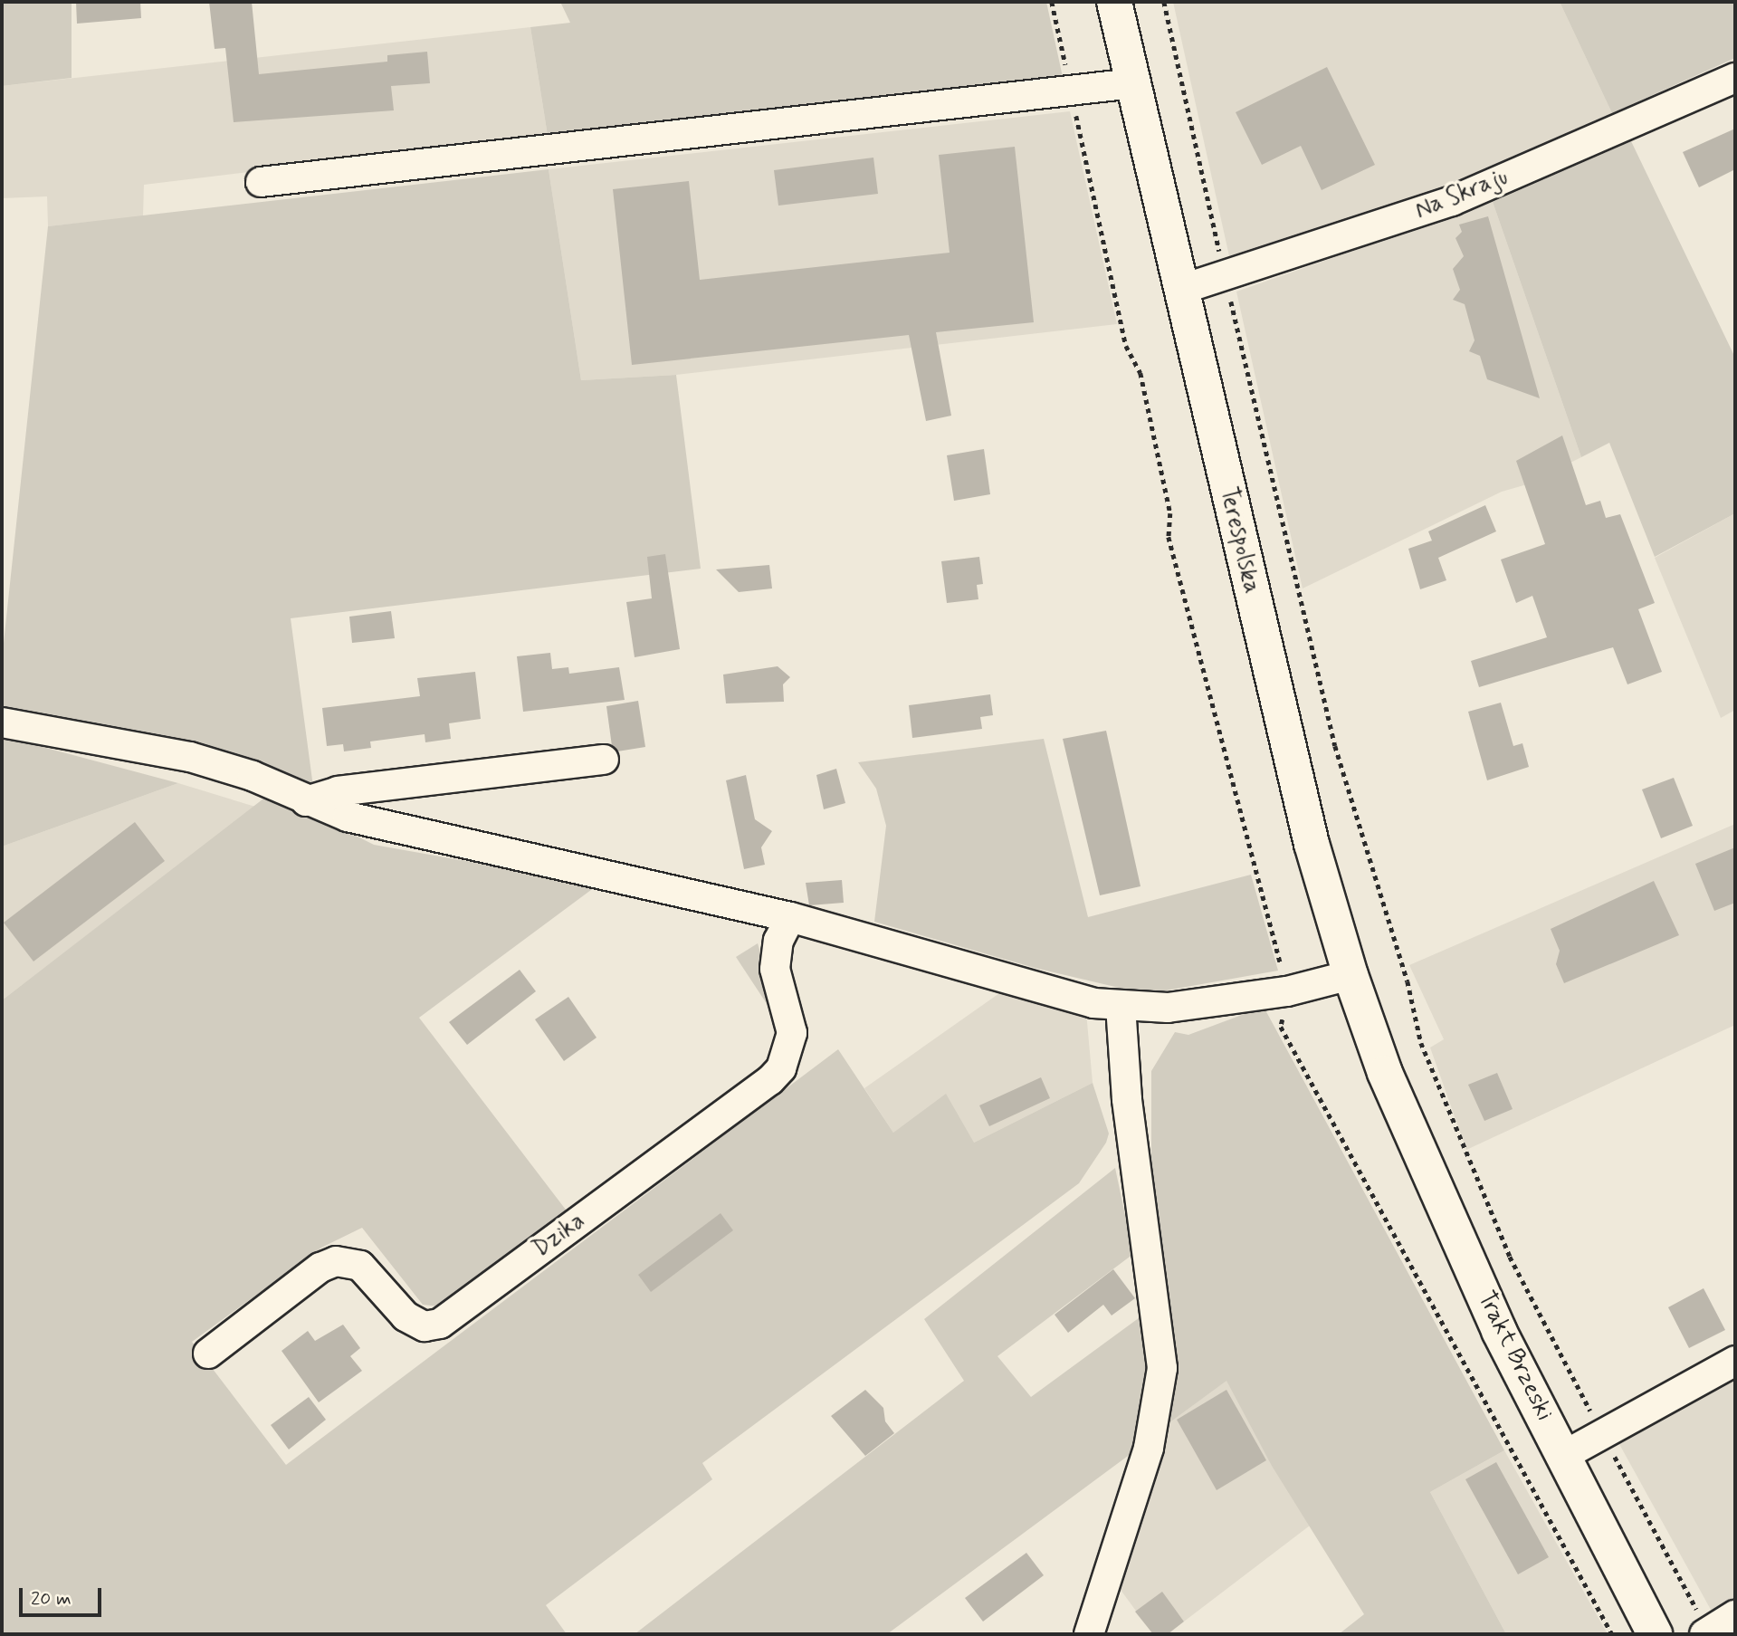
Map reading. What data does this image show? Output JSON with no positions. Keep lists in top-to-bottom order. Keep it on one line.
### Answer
{"streets":{"main road":["Terespolska","Trakt Brzeski"],"street":["Na Skraju","Dzika"]},"crossings":[["Na Skraju","Terespolska"],["Terespolska","Trakt Brzeski"]],"scale_bar":"20 m"}
